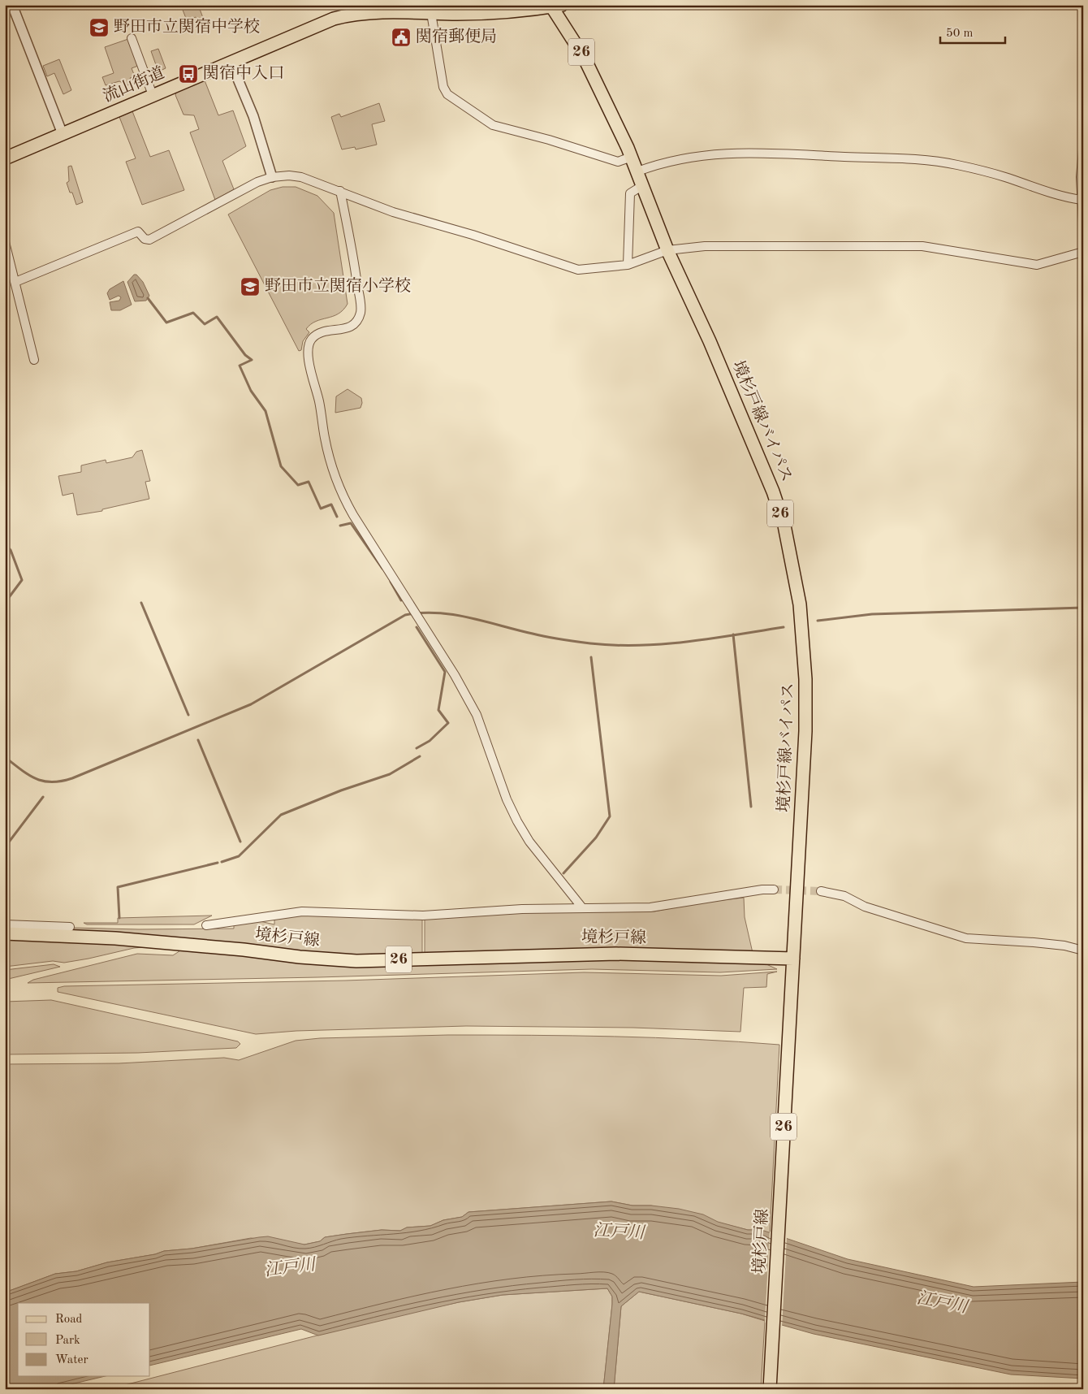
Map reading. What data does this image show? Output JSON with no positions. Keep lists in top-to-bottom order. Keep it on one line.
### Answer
{"streets":{"main road":["26","流山街道","境杉戸線バイパス","境杉戸線"]},"crossings":[["流山街道","境杉戸線バイパス"],["境杉戸線バイパス","境杉戸線"]],"water":["江戸川"],"places":{"school or university":["野田市立関宿中学校","野田市立関宿小学校"],"public building":["関宿郵便局"],"bus stop":["関宿中入口"]},"legend":["Road","Park","Water"],"scale_bar":"50 m"}
